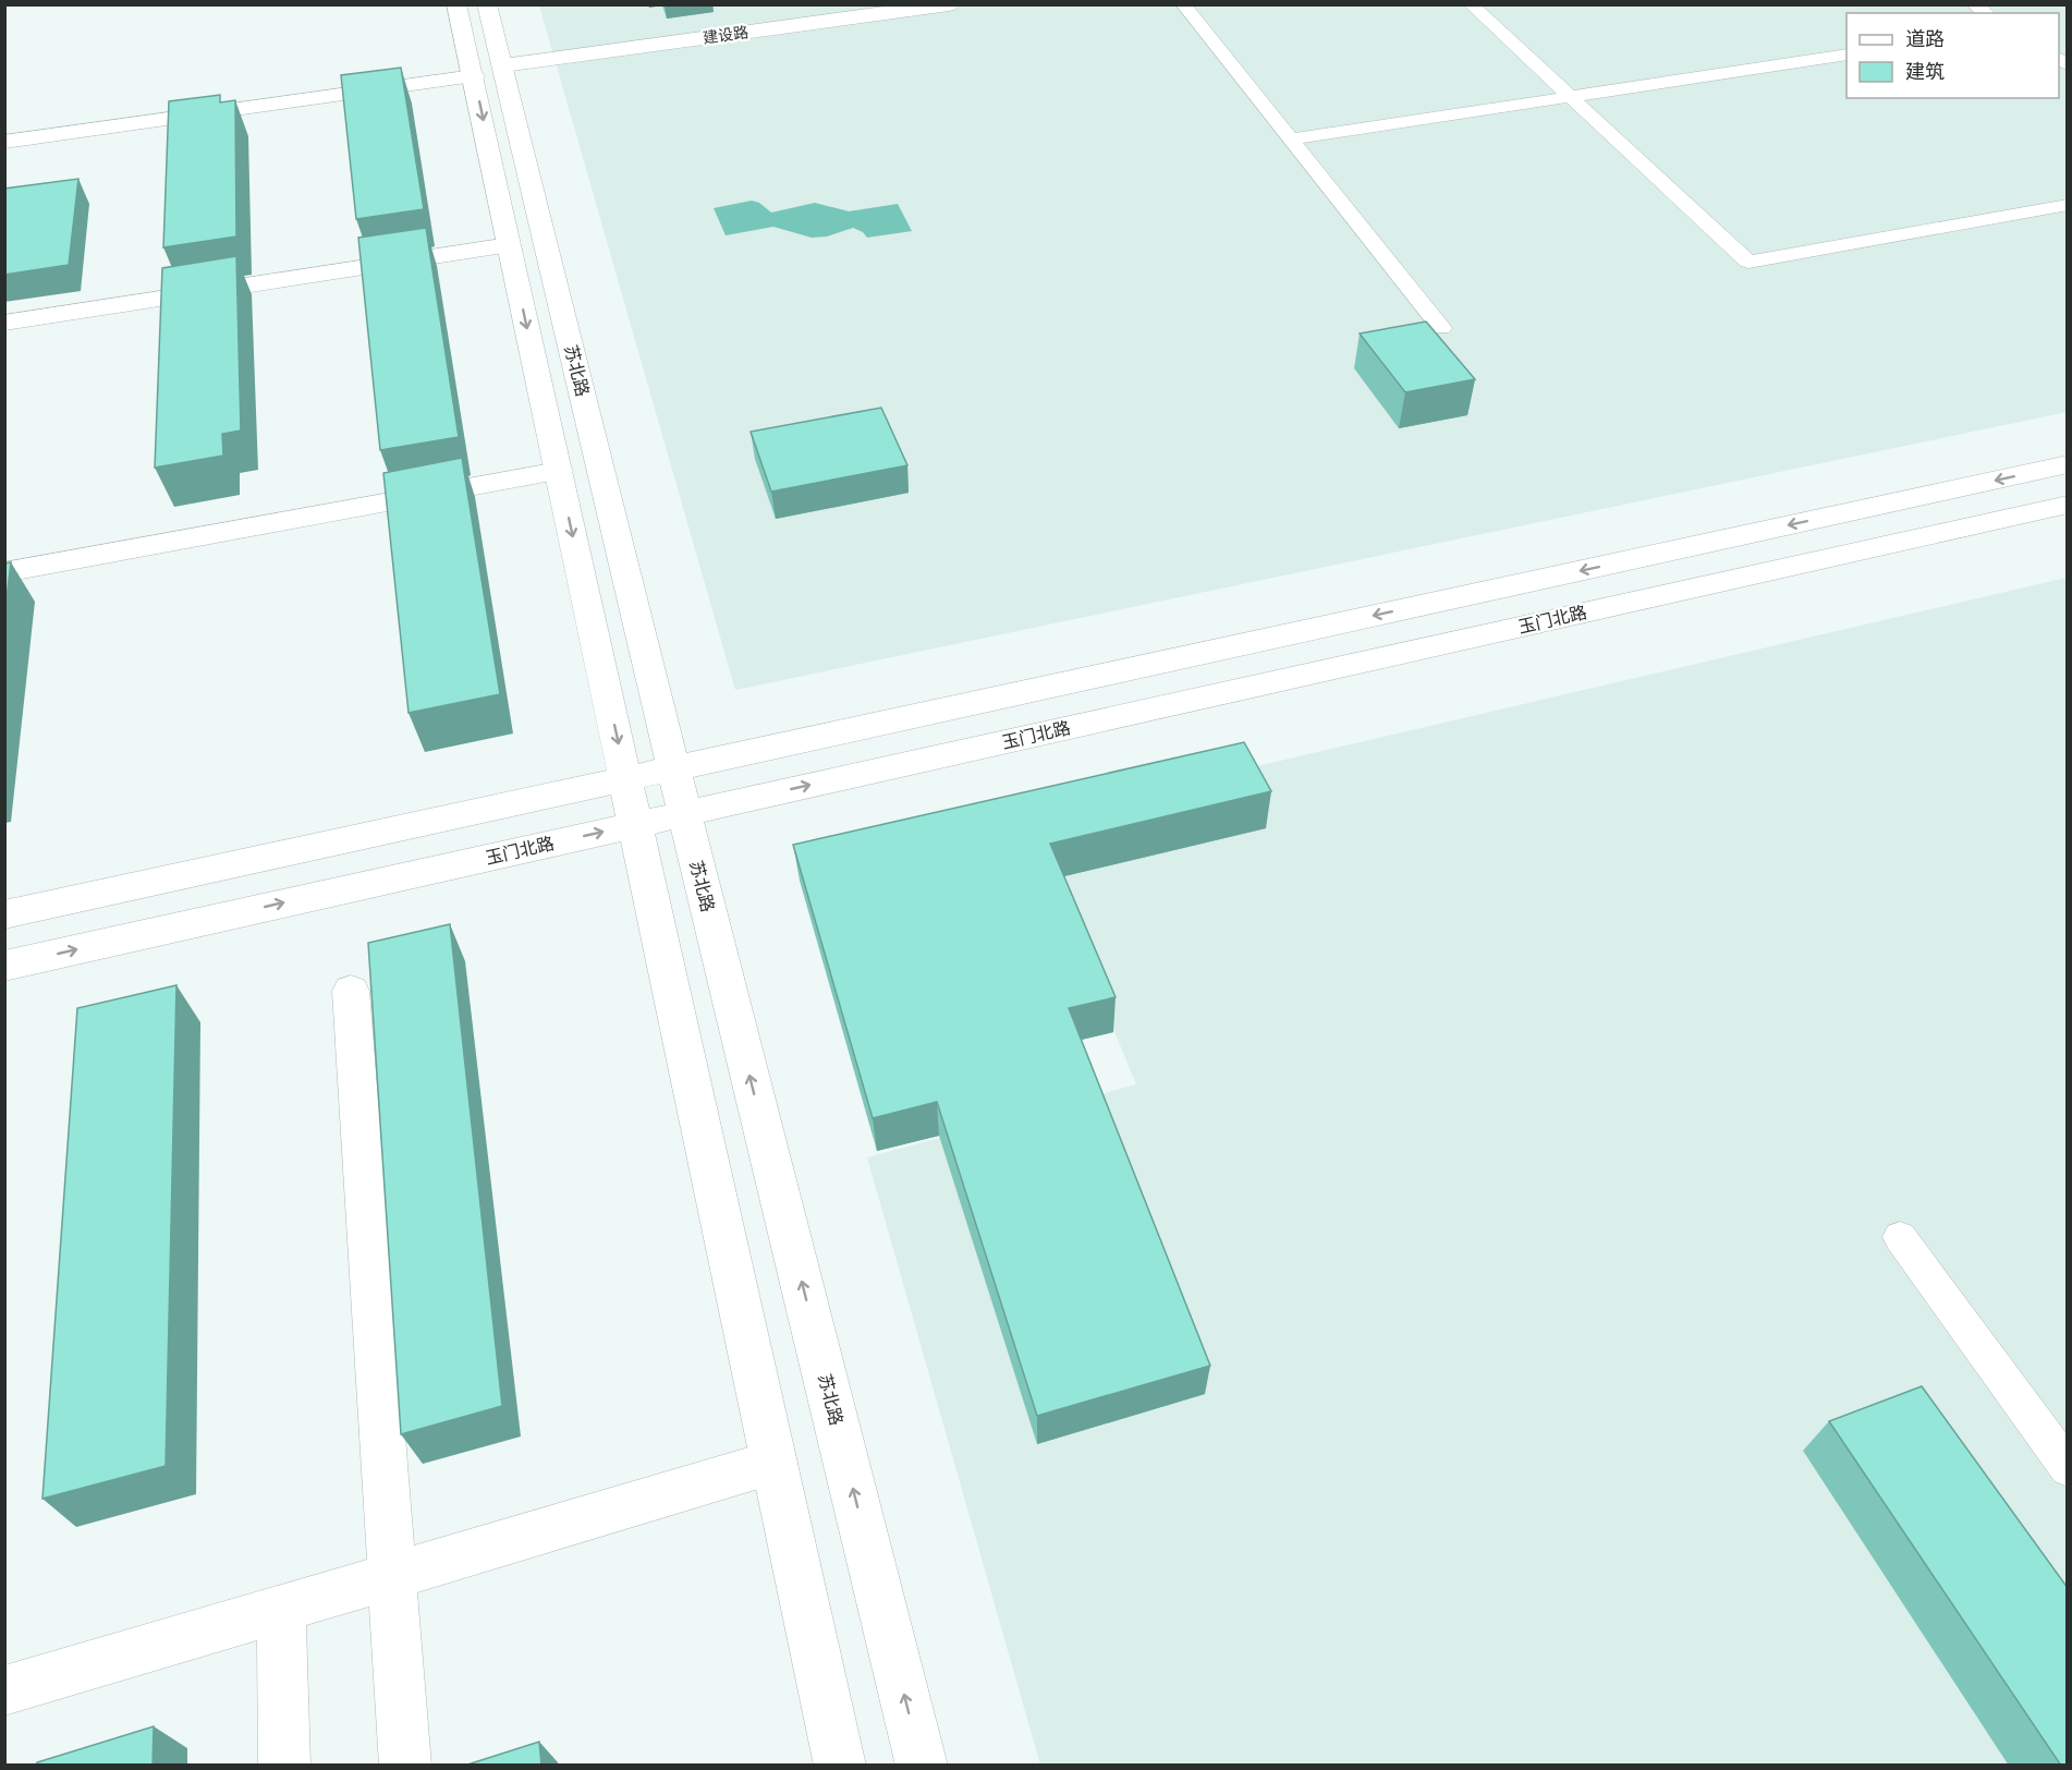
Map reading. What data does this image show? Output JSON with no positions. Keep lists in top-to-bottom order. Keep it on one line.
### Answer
{"streets":{"street":["建设路","苏北路","玉门北路"]},"crossings":[["建设路","苏北路"],["苏北路","玉门北路"]],"legend":["道路","建筑"]}
